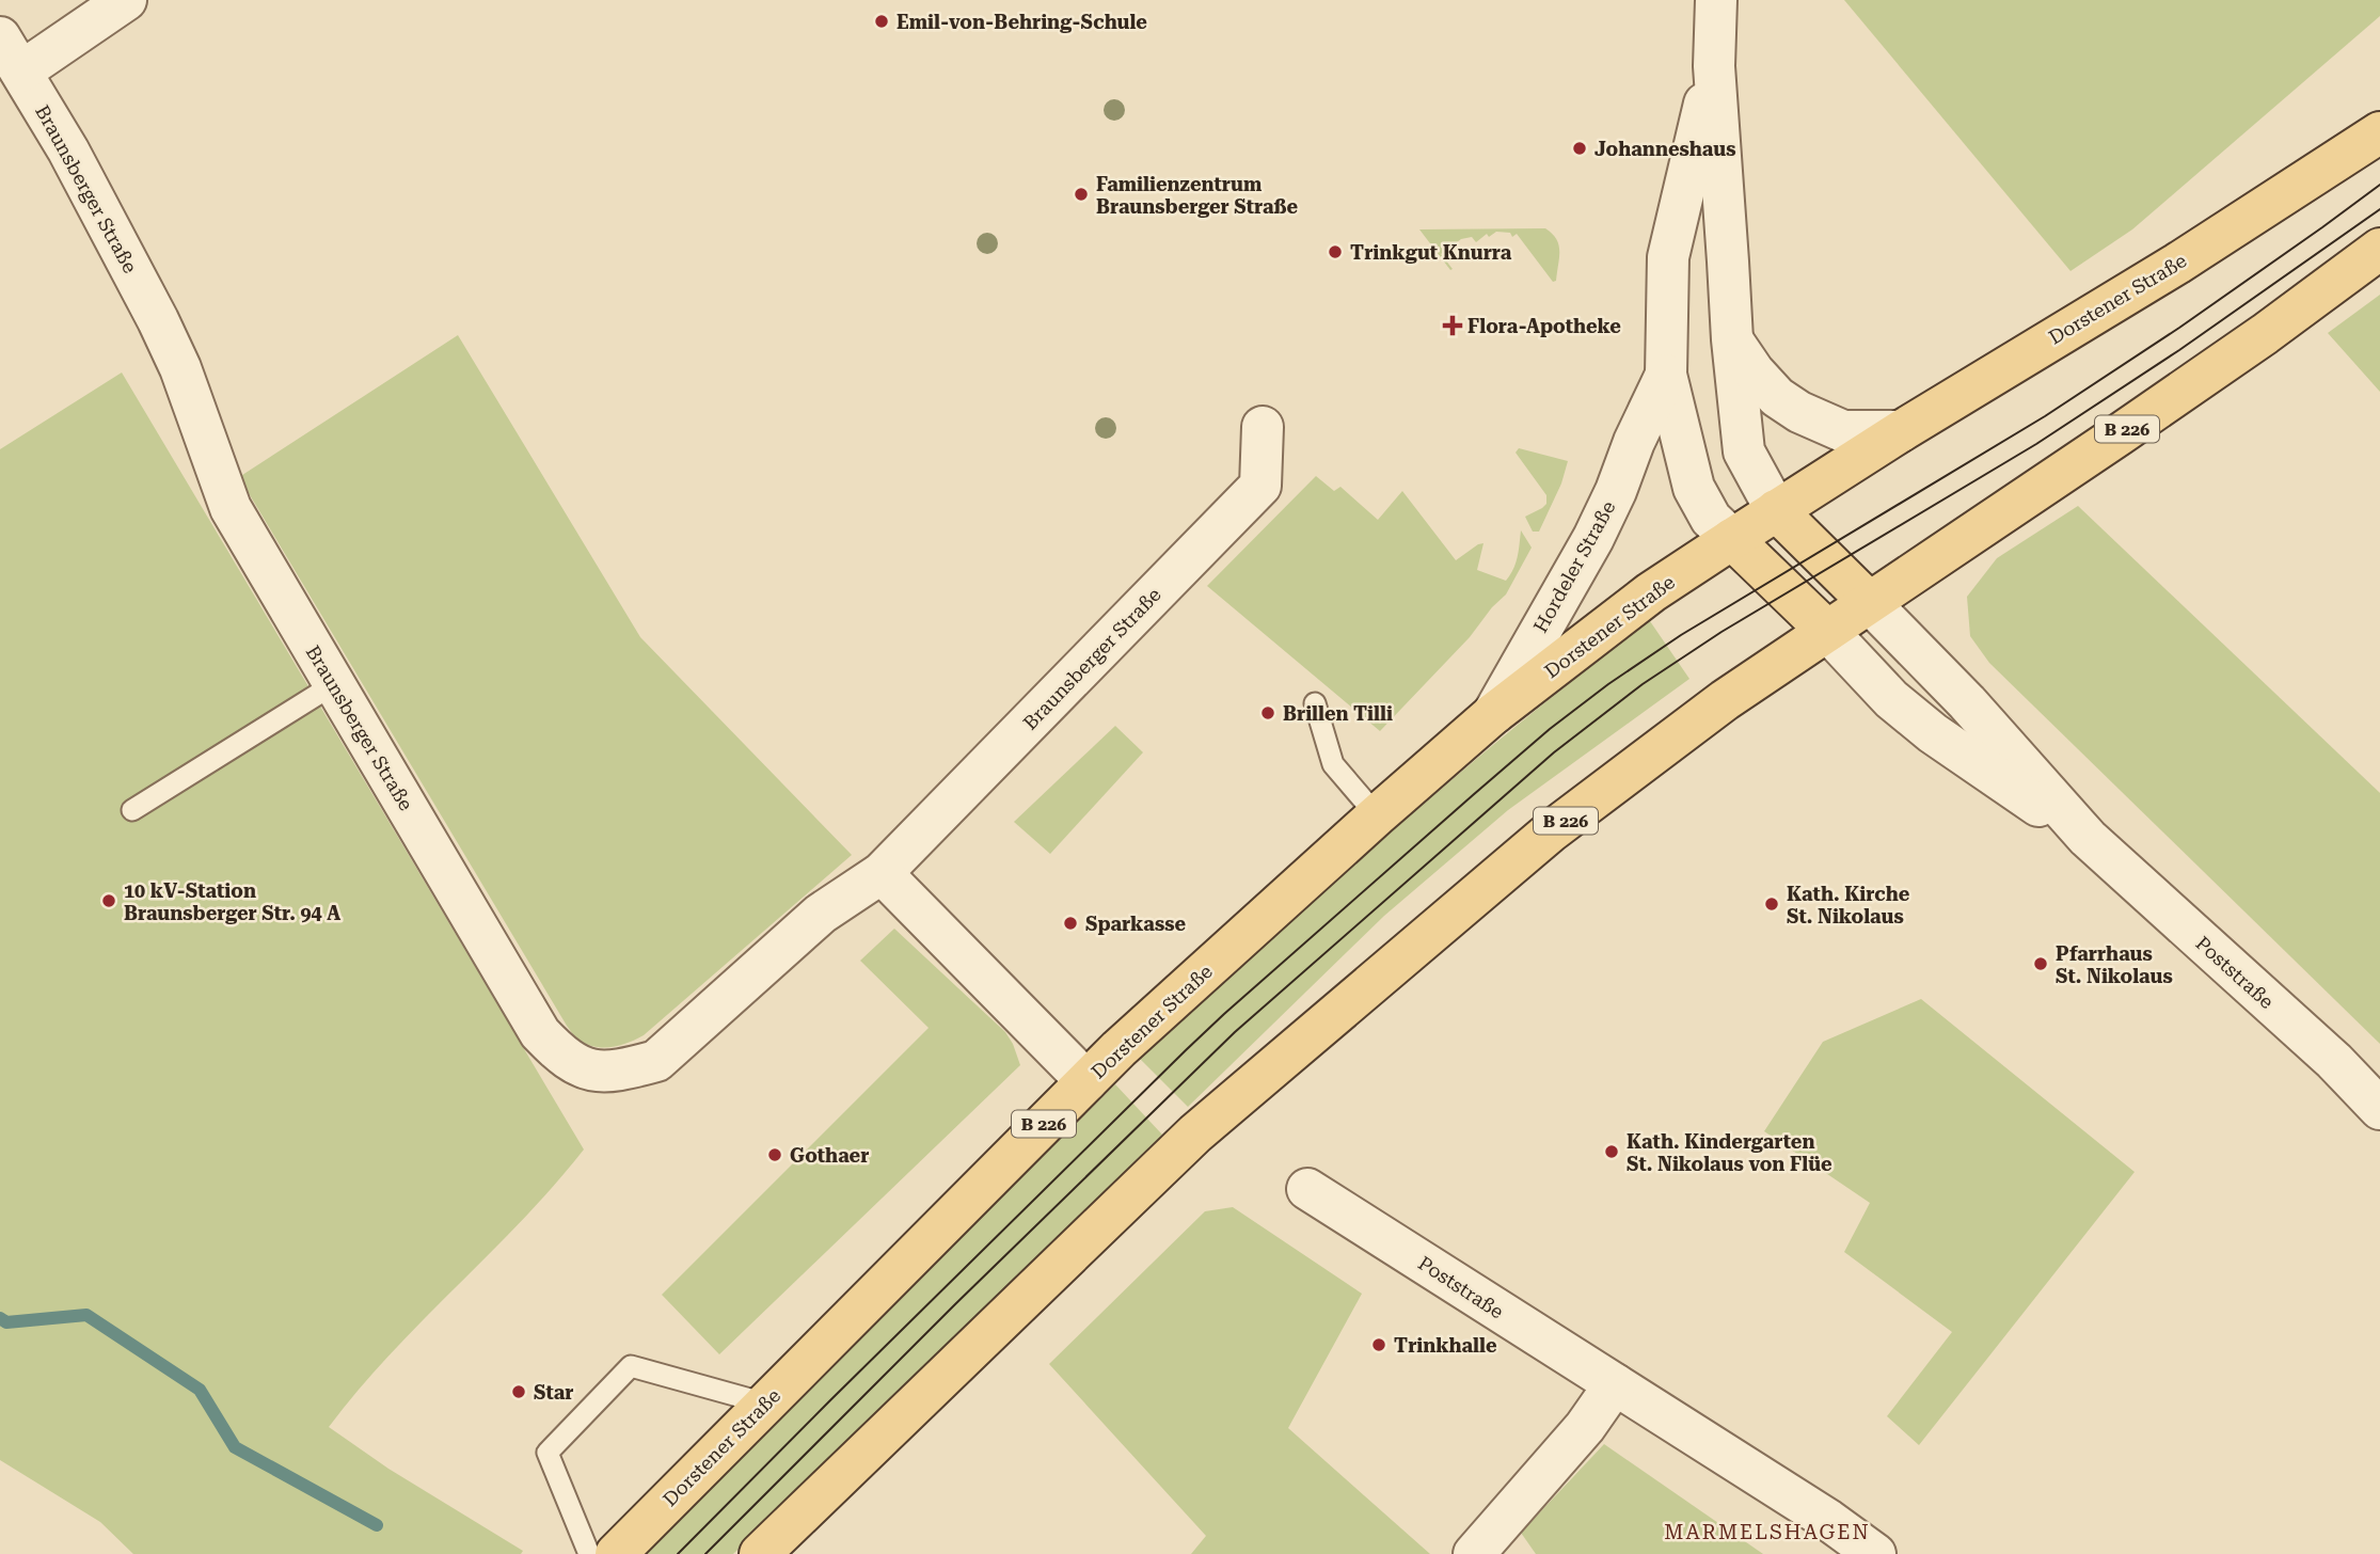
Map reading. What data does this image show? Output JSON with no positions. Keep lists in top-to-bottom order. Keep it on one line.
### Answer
{"streets":{"main road":["Dorstener Straße","B 226"],"street":["Braunsberger Straße","Hordeler Straße","Poststraße"]},"crossings":[["Dorstener Straße","Hordeler Straße"],["B 226","Poststraße"]],"districts":["MARMELSHAGEN"],"places":{"other":["Emil-von-Behring-Schule","Johanneshaus","Familienzentrum Braunsberger Straße","Trinkgut Knurra","Brillen Tilli","10 kV-Station Braunsberger Str. 94 A","Kath. Kirche St. Nikolaus","Sparkasse","Pfarrhaus St. Nikolaus","Kath. Kindergarten St. Nikolaus von Flüe","Gothaer","Trinkhalle","Star"],"health":["Flora-Apotheke"]}}
